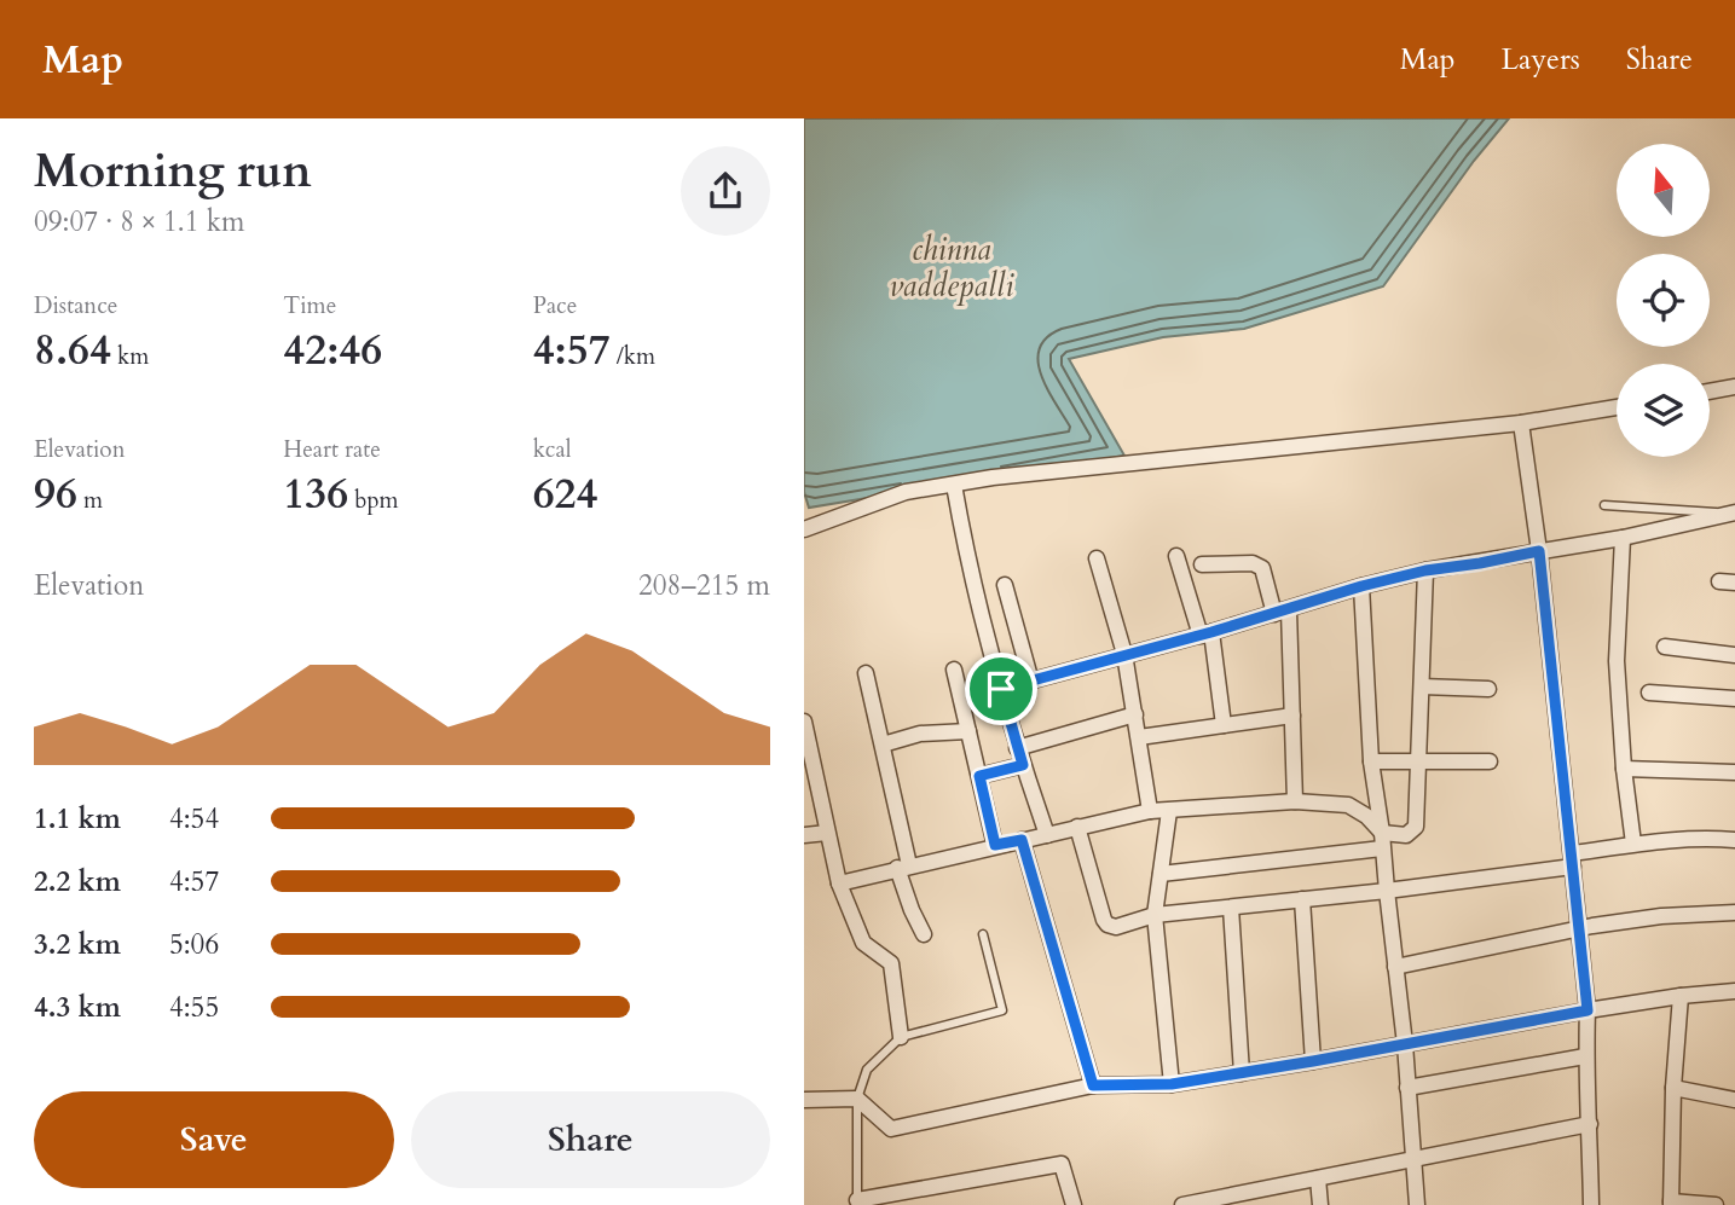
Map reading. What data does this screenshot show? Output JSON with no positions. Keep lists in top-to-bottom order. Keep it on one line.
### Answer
{"water":["chinna vaddepalli"],"north":"top","page":{"header":"Map","nav":["Map","Layers","Share"],"heading":["Morning run","09:07 · 8 × 1.1 km"],"stats":[["Distance","8.64 km"],["Time","42:46"],["Pace","4:57 /km"],["Elevation","96 m"],["Heart rate","136 bpm"],["kcal","624"]],"chart":["Elevation","208–215 m"],"list":[{"name":"1.1 km","note":"4:54"},{"name":"2.2 km","note":"4:57"},{"name":"3.2 km","note":"5:06"},{"name":"4.3 km","note":"4:55"}],"buttons":["Save","Share"]}}
